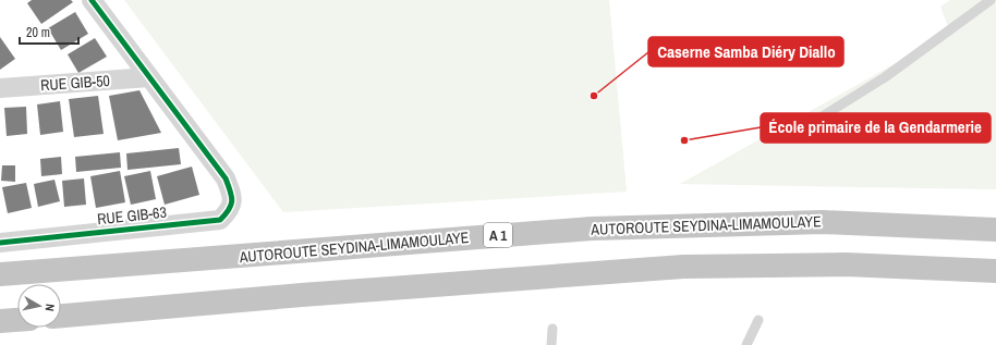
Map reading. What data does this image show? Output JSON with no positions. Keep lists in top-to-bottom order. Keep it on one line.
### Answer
{"streets":{"highway":["AUTOROUTE SEYDINA-LIMAMOULAYE","A 1"],"street":["RUE GIB-50","RUE GIB-63"]},"crossings":[["RUE GIB-50","RUE GIB-63"]],"places":["Caserne Samba Diéry Diallo","École primaire de la Gendarmerie"],"scale_bar":"20 m","north":"right"}
